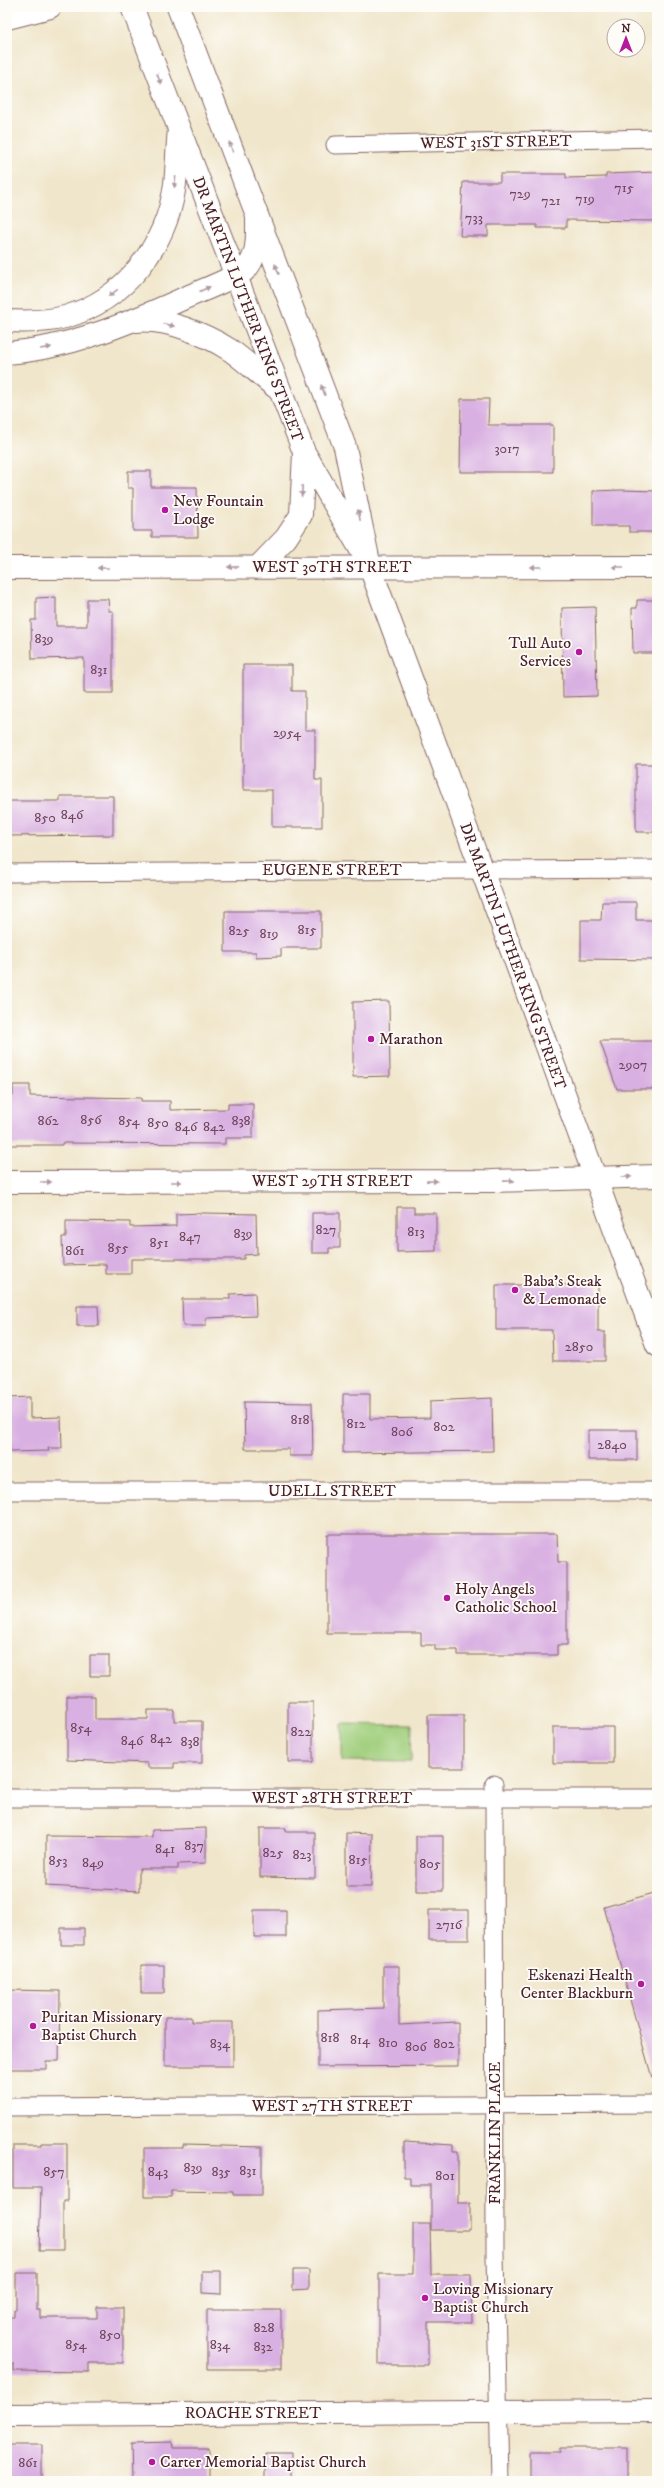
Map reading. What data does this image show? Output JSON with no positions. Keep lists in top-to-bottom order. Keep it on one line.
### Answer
{"streets":{"main road":["DR MARTIN LUTHER KING STREET","WEST 30TH STREET","WEST 29TH STREET","ROACHE STREET"],"street":["WEST 31ST STREET","EUGENE STREET","UDELL STREET","WEST 28TH STREET","WEST 27TH STREET","FRANKLIN PLACE"]},"crossings":[["DR MARTIN LUTHER KING STREET","WEST 30TH STREET"],["DR MARTIN LUTHER KING STREET","EUGENE STREET"],["DR MARTIN LUTHER KING STREET","WEST 29TH STREET"],["WEST 28TH STREET","FRANKLIN PLACE"],["WEST 27TH STREET","FRANKLIN PLACE"],["FRANKLIN PLACE","ROACHE STREET"]],"one_way":["WEST 30TH STREET","WEST 29TH STREET"],"places":["New Fountain Lodge","Tull Auto Services","Marathon","Baba's Steak & Lemonade","Holy Angels Catholic School","Eskenazi Health Center Blackburn","Puritan Missionary Baptist Church","Loving Missionary Baptist Church","Carter Memorial Baptist Church"],"house_numbers":["715","729","719","721","733","3017","839","831","2954","846","850","815","825","819","2907","856","862","854","838","850","846","842","827","813","839","847","851","855","861","2850","818","812","802","806","2840","854","822","842","846","838","837","841","825","823","815","853","849","805","2716","818","814","810","834","802","806","839","831","857","843","835","801","828","850","854","834","832","861"],"north":"top"}
